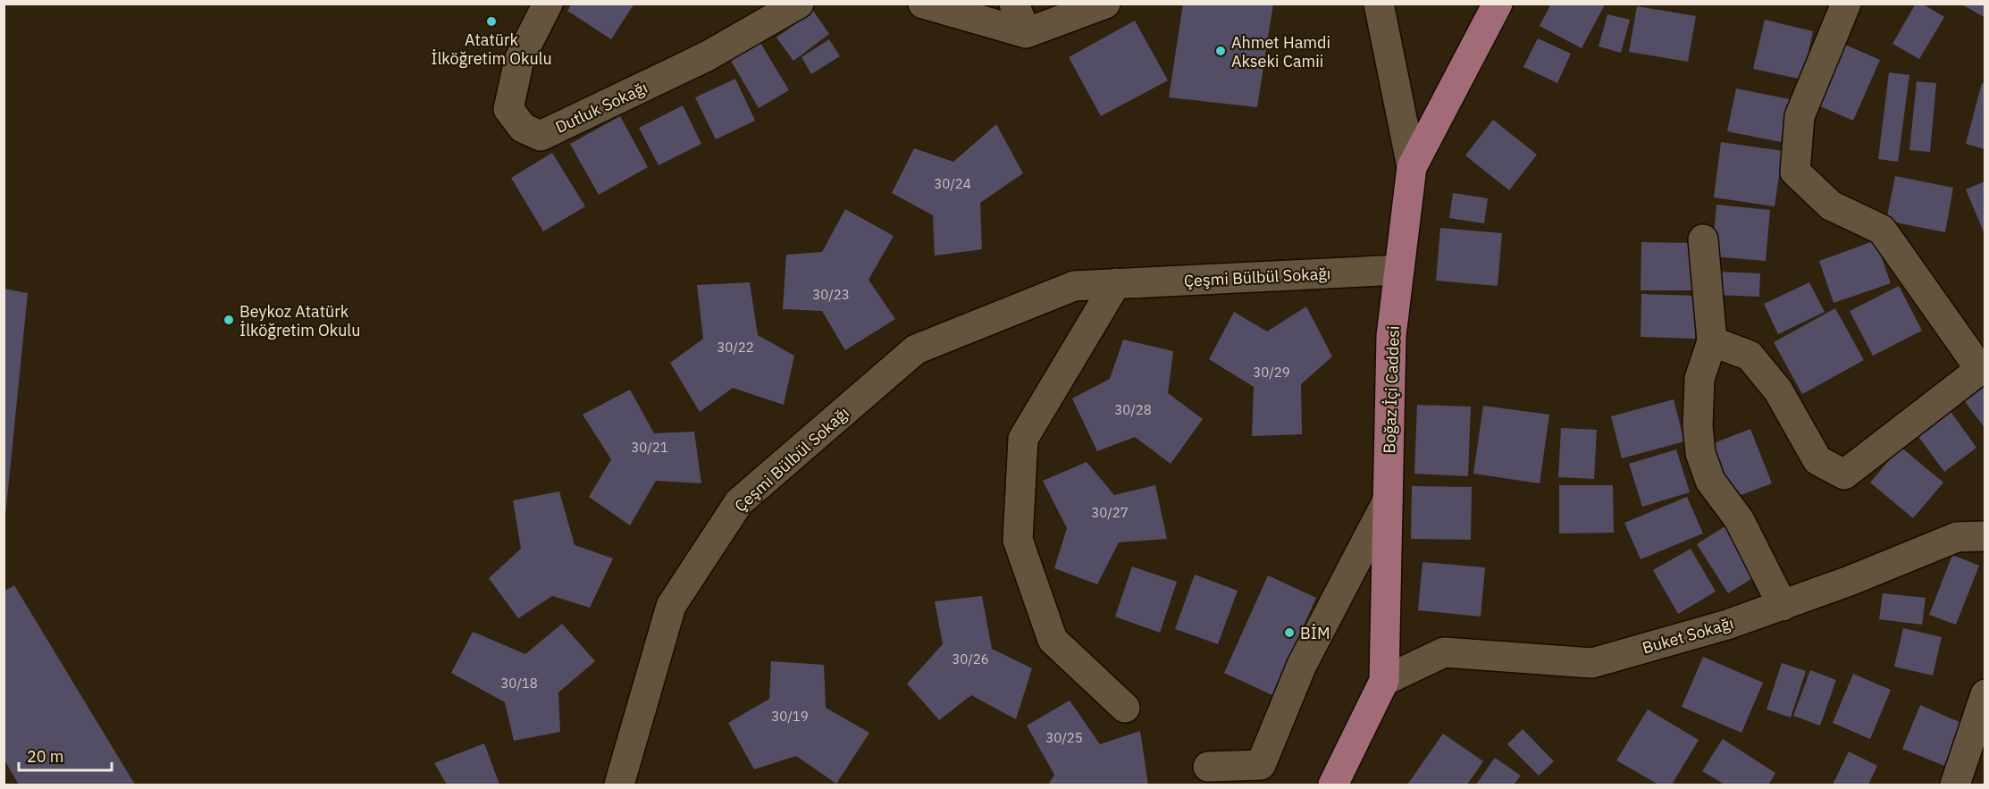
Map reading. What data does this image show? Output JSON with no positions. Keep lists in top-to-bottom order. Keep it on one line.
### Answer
{"streets":{"main road":["Boğaz İçi Caddesi"],"street":["Dutluk Sokağı","Çeşmi Bülbül Sokağı","Buket Sokağı"]},"crossings":[["Çeşmi Bülbül Sokağı","Boğaz İçi Caddesi"],["Boğaz İçi Caddesi","Buket Sokağı"]],"places":["Atatürk İlköğretim Okulu","Ahmet Hamdi Akseki Camii","Beykoz Atatürk İlköğretim Okulu","BİM"],"house_numbers":["30/24","30/23","30/22","30/29","30/28","30/21","30/27","30/26","30/18","30/19","30/25"],"scale_bar":"20 m"}
